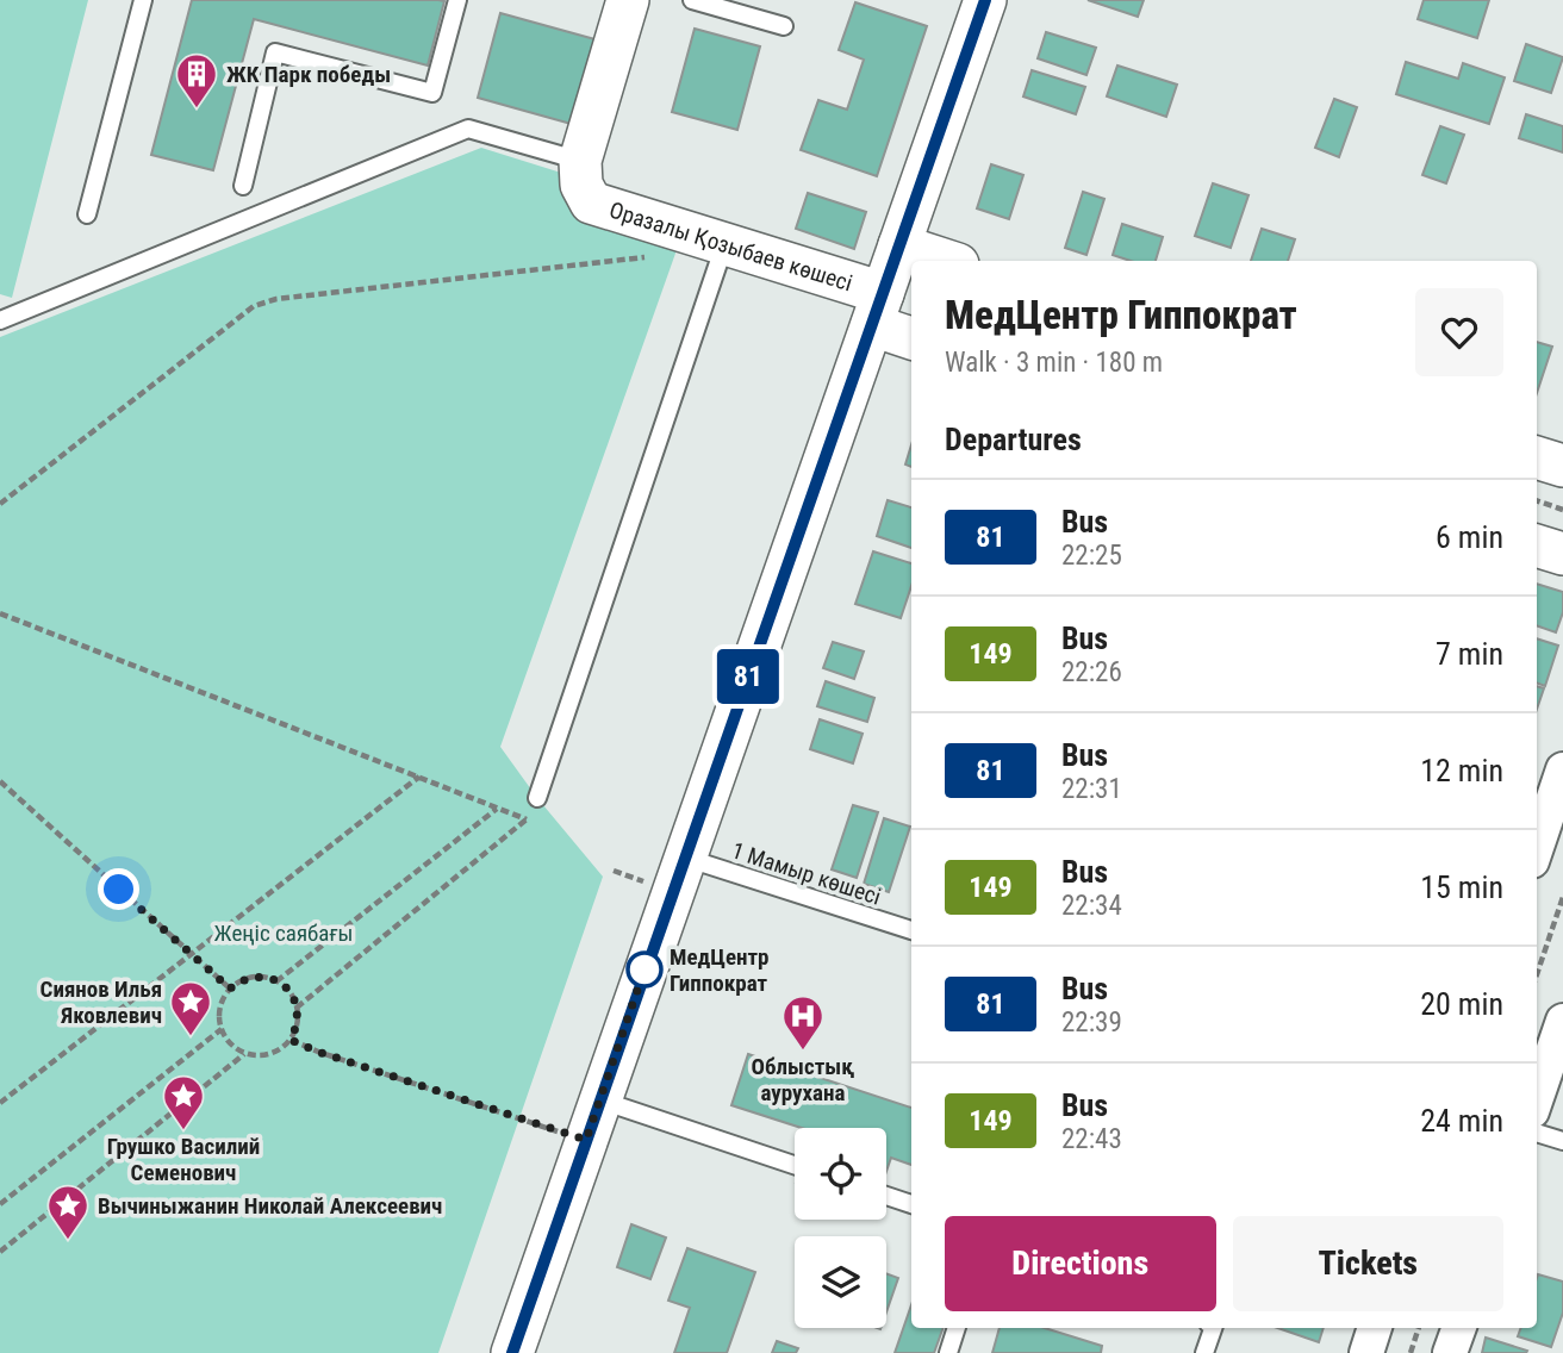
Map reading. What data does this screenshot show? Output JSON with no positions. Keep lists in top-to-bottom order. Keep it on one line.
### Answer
{"streets":{"street":["Оразалы Қозыбаев көшесі"],"lane":["1 Мамыр көшесі"]},"parks":["Жеңіс саябағы"],"places":{"building":["ЖК Парк победы"],"other":["МедЦентр Гиппократ"],"place":["Сиянов Илья Яковлевич","Грушко Василий Семенович","Вычиныжанин Николай Алексеевич"],"hospital":["Облыстық аурухана"]},"lines":["bus line 81"],"page":{"on_map":"81","heading":[["МедЦентр Гиппократ","Walk · 3 min · 180 m"],"Departures"],"list":[{"mark":"81","name":"Bus","note":"22:25","value":"6 min"},{"mark":"149","name":"Bus","note":"22:26","value":"7 min"},{"mark":"81","name":"Bus","note":"22:31","value":"12 min"},{"mark":"149","name":"Bus","note":"22:34","value":"15 min"},{"mark":"81","name":"Bus","note":"22:39","value":"20 min"},{"mark":"149","name":"Bus","note":"22:43","value":"24 min"}],"buttons":["Directions","Tickets"]}}
